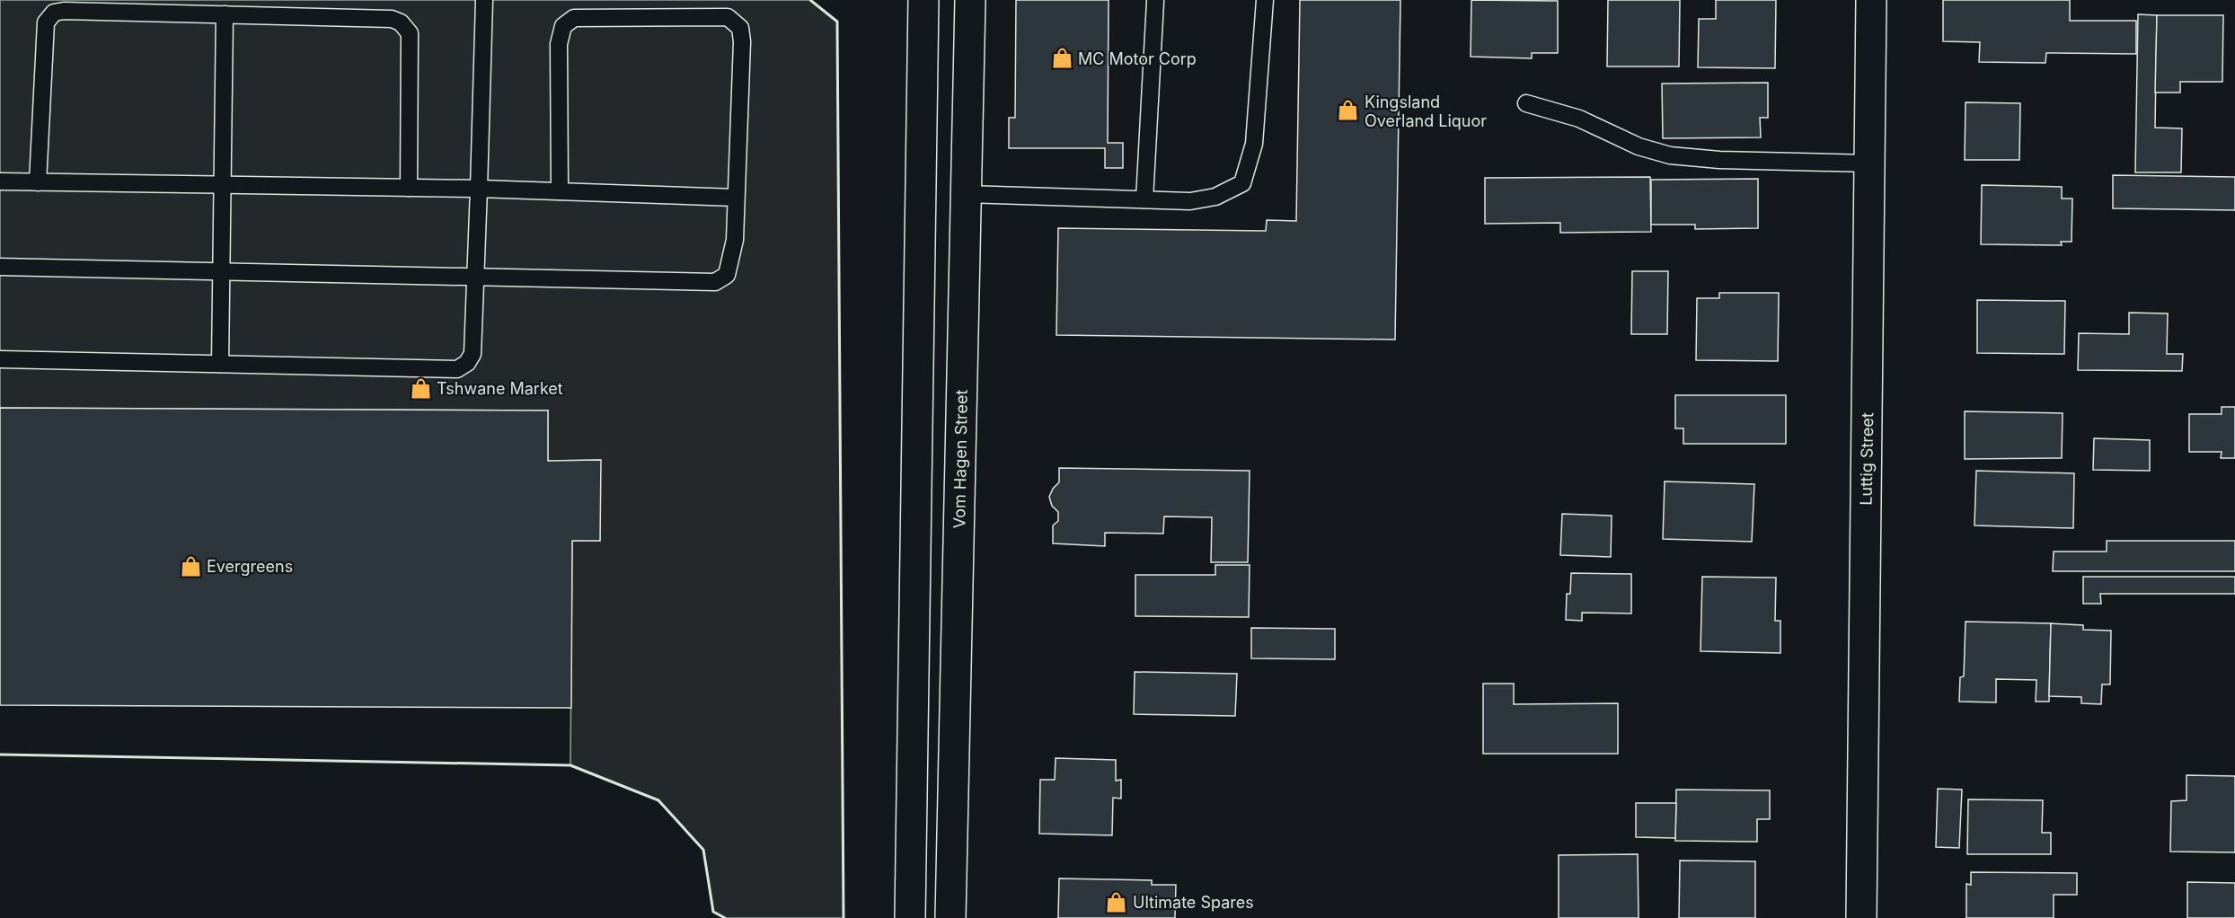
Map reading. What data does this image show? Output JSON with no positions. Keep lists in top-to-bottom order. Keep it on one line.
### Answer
{"streets":{"main road":["Vom Hagen Street","Luttig Street"]},"places":{"shop":["MC Motor Corp","Kingsland Overland Liquor","Tshwane Market","Evergreens","Ultimate Spares"]}}
